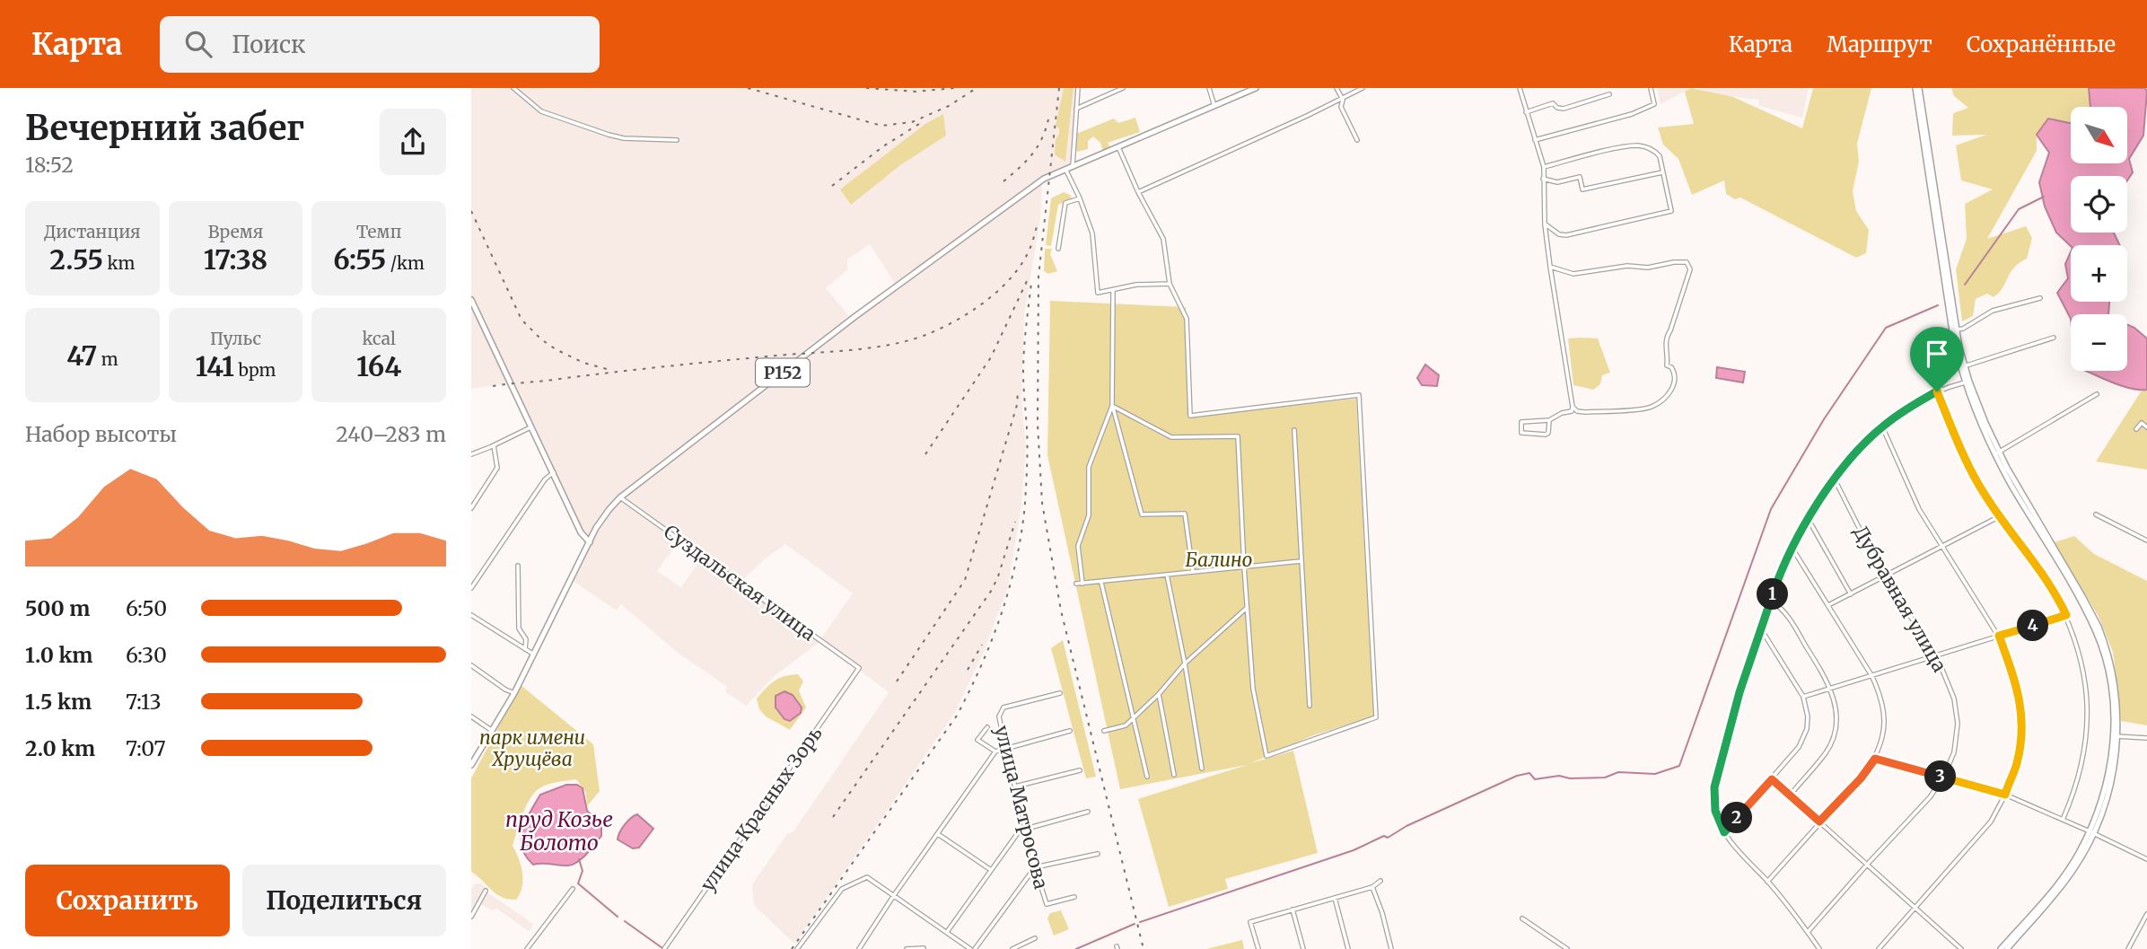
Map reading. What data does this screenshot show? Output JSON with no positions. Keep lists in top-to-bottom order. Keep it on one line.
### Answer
{"streets":{"main road":["Р152"],"street":["Суздальская улица","Дубравная улица","улица Матросова","улица Красных Зорь"]},"crossings":[["Р152","Суздальская улица"],["Суздальская улица","улица Красных Зорь"]],"water":["пруд Козье Болото"],"parks":["Балино","парк имени Хрущёва"],"north":"bottom right","page":{"header":"Карта","search":"Поиск","nav":["Карта","Маршрут","Сохранённые"],"heading":["Вечерний забег","18:52"],"map_buttons":["+","−"],"stats":[["Дистанция","2.55 km"],["Время","17:38"],["Темп","6:55 /km"],["47 m"],["Пульс","141 bpm"],["kcal","164"]],"chart":["Набор высоты","240–283 m"],"pins":["1","4","3","2"],"list":[{"name":"500 m","note":"6:50"},{"name":"1.0 km","note":"6:30"},{"name":"1.5 km","note":"7:13"},{"name":"2.0 km","note":"7:07"}],"buttons":["Сохранить","Поделиться"]}}
